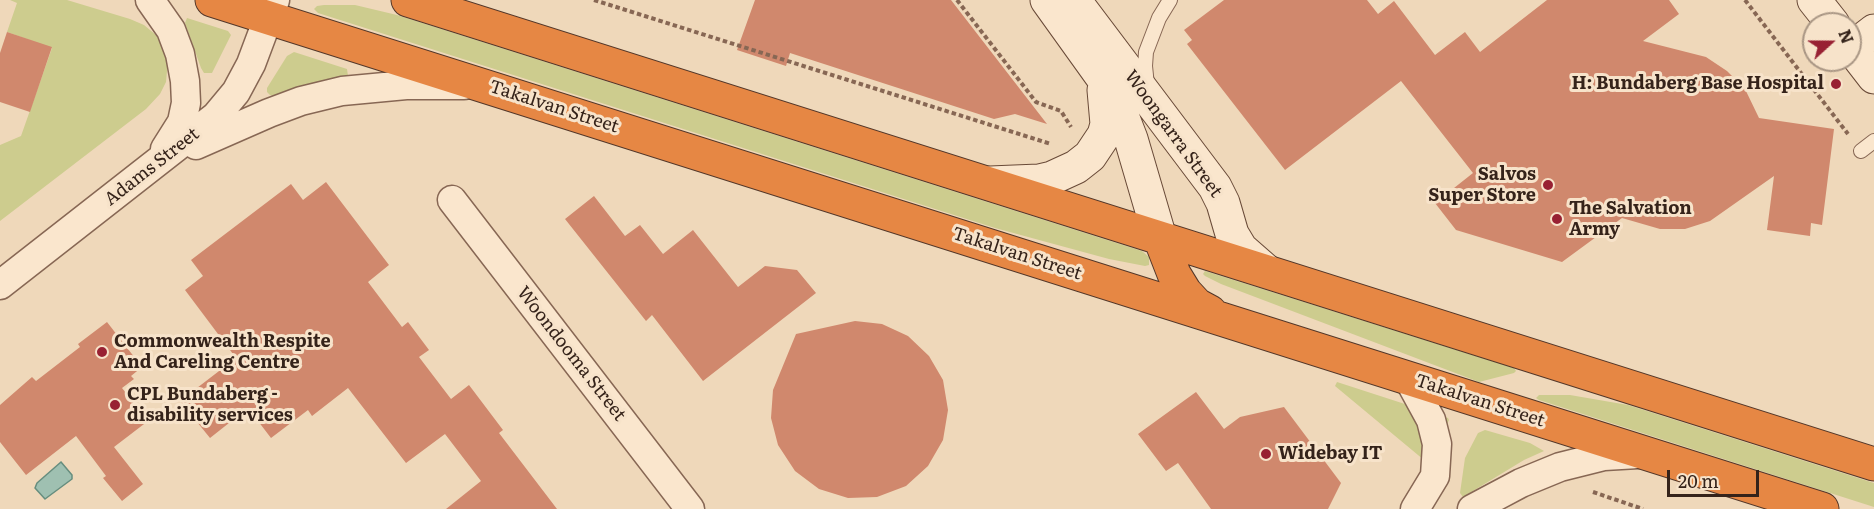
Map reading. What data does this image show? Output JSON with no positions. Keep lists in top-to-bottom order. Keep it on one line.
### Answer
{"streets":{"highway":["Takalvan Street"],"street":["Woongarra Street","Adams Street","Woondooma Street"]},"crossings":[["Takalvan Street","Adams Street"]],"places":["H: Bundaberg Base Hospital","Salvos Super Store","The Salvation Army","Commonwealth Respite And Careling Centre","CPL Bundaberg - disability services","Widebay IT"],"scale_bar":"20 m","north":"right"}
